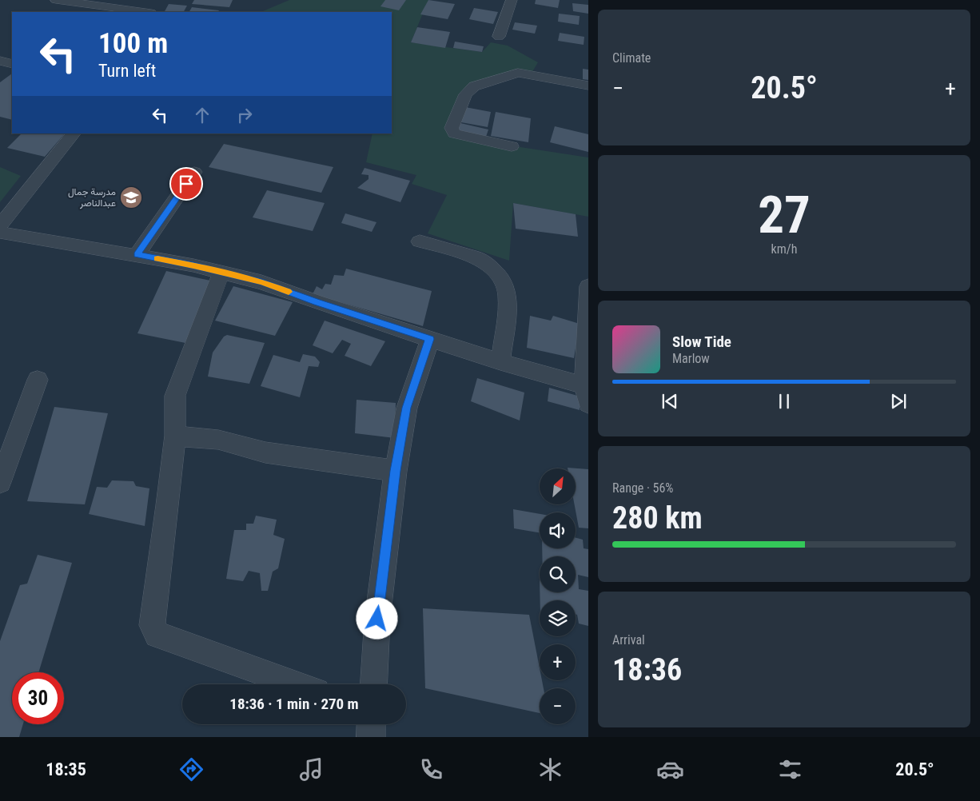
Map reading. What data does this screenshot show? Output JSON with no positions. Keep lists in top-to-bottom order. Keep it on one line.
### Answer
{"places":{"school or university":["مدرسة جمال عبدالناصر"]},"north":"top right","page":{"tile":["Climate",["27","km/h"],["Range · 56%","280 km"],["Arrival","18:36"]],"turn":["100 m","Turn left"],"heat":["−","20.5°","+"],"song":["Slow Tide","Marlow"],"map_buttons":["+","−"],"limit":"30","trip":"18:36 · 1 min · 270 m","tabs":["18:35","20.5°"]}}
